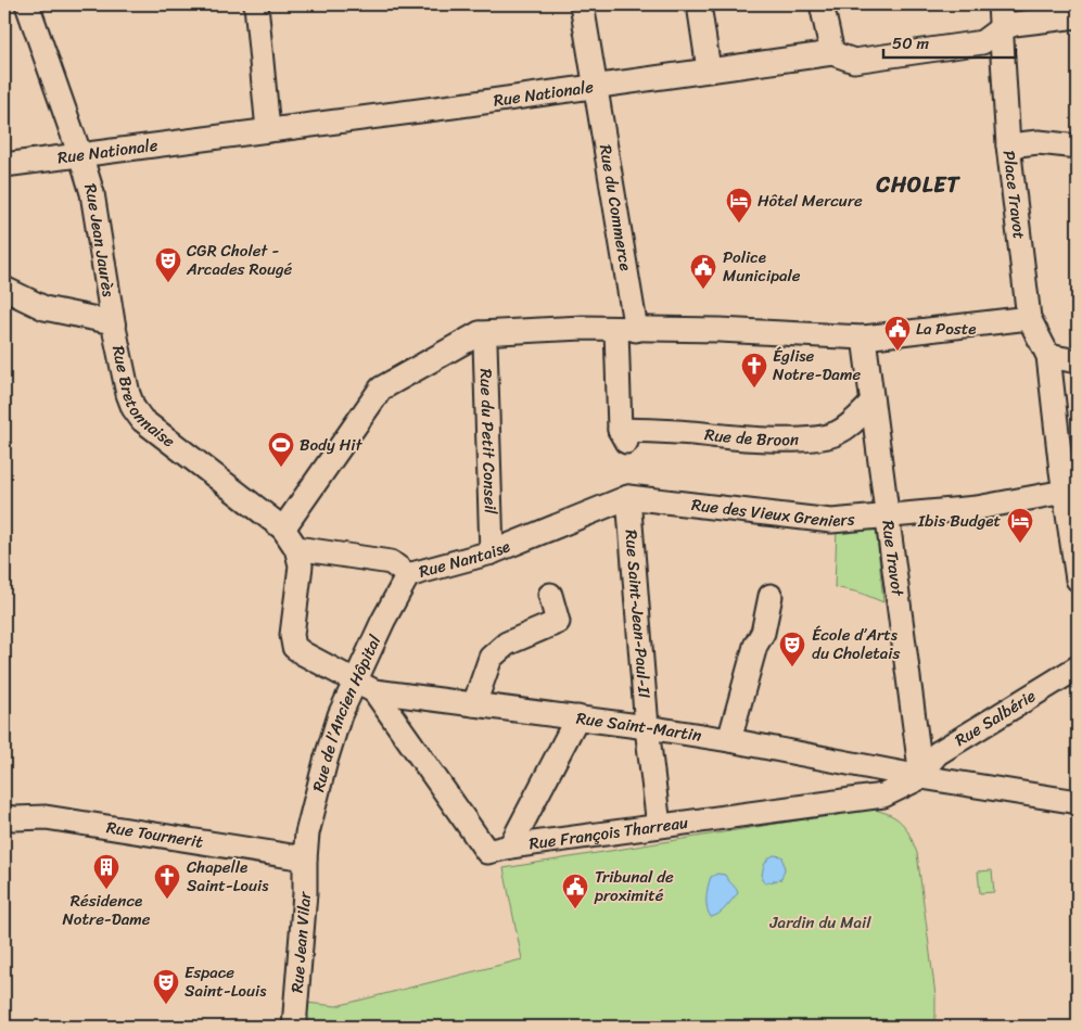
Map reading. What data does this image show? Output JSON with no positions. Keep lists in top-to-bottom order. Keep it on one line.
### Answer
{"streets":{"street":["Rue Nationale","Place Travot","Rue du Commerce","Rue Jean Jaurès","Rue Bretonnaise","Rue de Broon","Rue du Petit Conseil","Rue des Vieux Greniers","Rue Nantaise","Rue Travot","Rue Saint-Jean-Paul-II","Rue de l’Ancien Hôpital","Rue Salbérie","Rue Saint-Martin","Rue François Tharreau","Rue Tournerit","Rue Jean Vilar"]},"crossings":[["Rue Nationale","Place Travot"],["Rue Nationale","Rue du Commerce"],["Rue Nationale","Rue Jean Jaurès"],["Rue du Commerce","Rue de Broon"],["Rue Jean Jaurès","Rue Bretonnaise"],["Rue de Broon","Rue Travot"],["Rue du Petit Conseil","Rue Nantaise"],["Rue des Vieux Greniers","Rue Nantaise"],["Rue des Vieux Greniers","Rue Travot"],["Rue des Vieux Greniers","Rue Saint-Jean-Paul-II"],["Rue Nantaise","Rue Saint-Jean-Paul-II"],["Rue Nantaise","Rue de l’Ancien Hôpital"],["Rue Travot","Rue Salbérie"],["Rue Travot","Rue Saint-Martin"],["Rue Travot","Rue François Tharreau"],["Rue Saint-Jean-Paul-II","Rue Saint-Martin"],["Rue Saint-Jean-Paul-II","Rue François Tharreau"],["Rue de l’Ancien Hôpital","Rue Saint-Martin"],["Rue de l’Ancien Hôpital","Rue François Tharreau"],["Rue de l’Ancien Hôpital","Rue Tournerit"],["Rue de l’Ancien Hôpital","Rue Jean Vilar"],["Rue Salbérie","Rue Saint-Martin"],["Rue Salbérie","Rue François Tharreau"],["Rue Saint-Martin","Rue François Tharreau"],["Rue Tournerit","Rue Jean Vilar"]],"districts":["CHOLET"],"parks":["Jardin du Mail"],"places":{"hotel":["Hôtel Mercure","Ibis Budget"],"theatre":["CGR Cholet - Arcades Rougé","École d’Arts du Choletais","Espace Saint-Louis"],"public building":["Police Municipale","La Poste","Tribunal de proximité"],"church":["Église Notre-Dame","Chapelle Saint-Louis"],"sports":["Body Hit"],"building":["Résidence Notre-Dame"]},"scale_bar":"50 m"}
